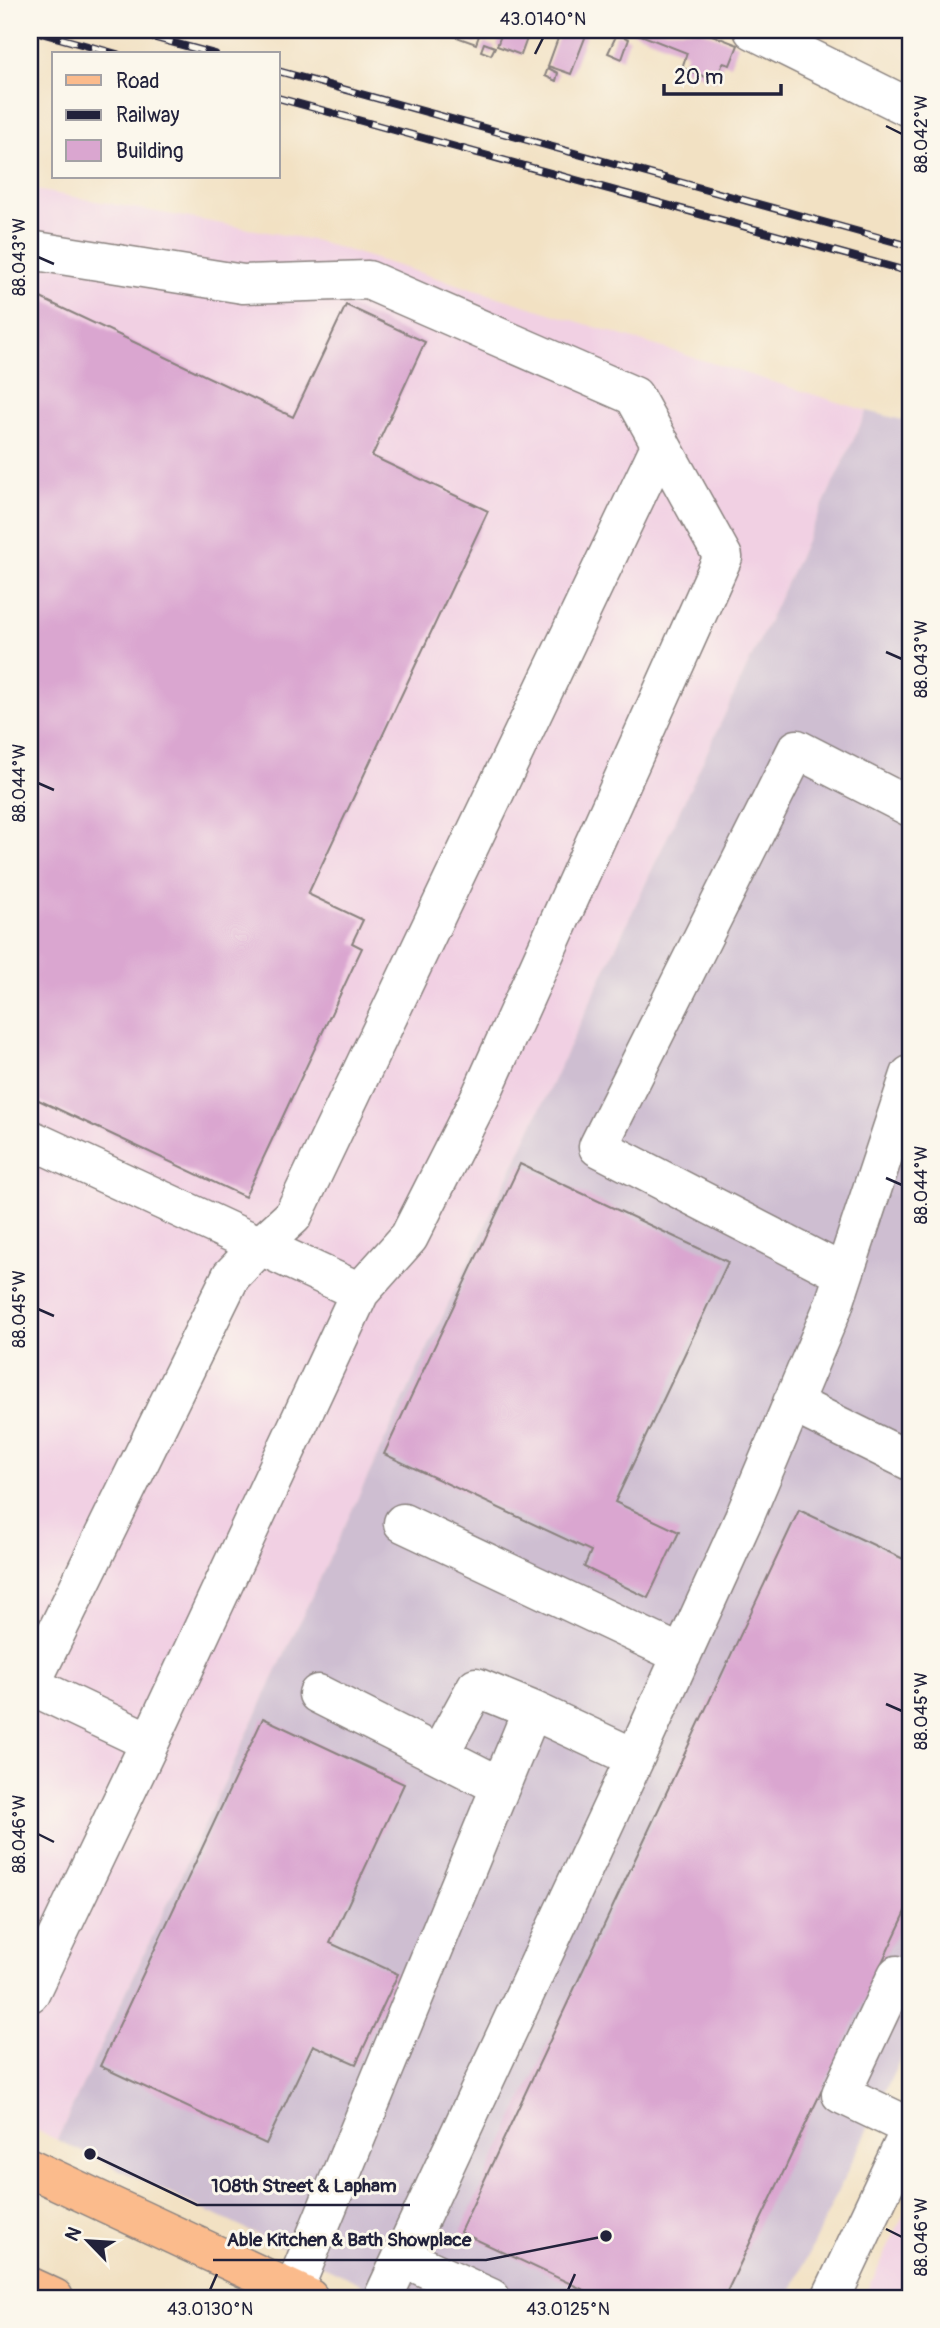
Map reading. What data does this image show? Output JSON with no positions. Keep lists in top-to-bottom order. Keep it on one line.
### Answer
{"places":["108th Street & Lapham","Able Kitchen & Bath Showplace"],"legend":["Road","Railway","Building"],"scale_bar":"20 m","north":"top left","coordinates":["43.0140°N","88.042°W","88.043°W","88.044°W","88.045°W","88.046°W","43.0130°N","43.0125°N"]}
